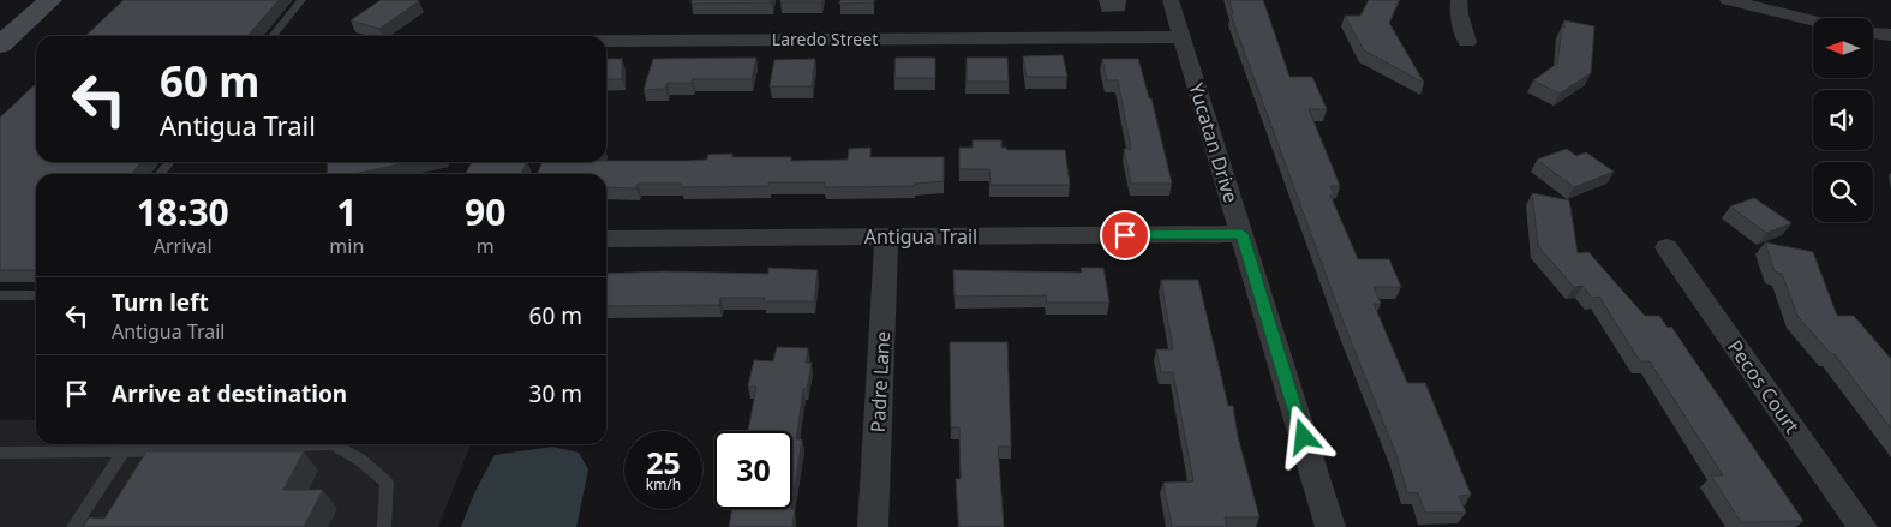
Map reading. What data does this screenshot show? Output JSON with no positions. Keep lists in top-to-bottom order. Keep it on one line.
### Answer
{"streets":{"street":["Laredo Street","Yucatan Drive","Antigua Trail","Padre Lane","Pecos Court"]},"crossings":[["Laredo Street","Yucatan Drive"],["Yucatan Drive","Antigua Trail"],["Antigua Trail","Padre Lane"]],"north":"left","page":{"turn":["60 m","Antigua Trail"],"eta":["18:30","Arrival","1","min","90","m"],"list":[{"name":"Turn left","note":"Antigua Trail","value":"60 m"},{"name":"Arrive at destination","value":"30 m"}],"speed":"25 km/h","limit":"30"}}
